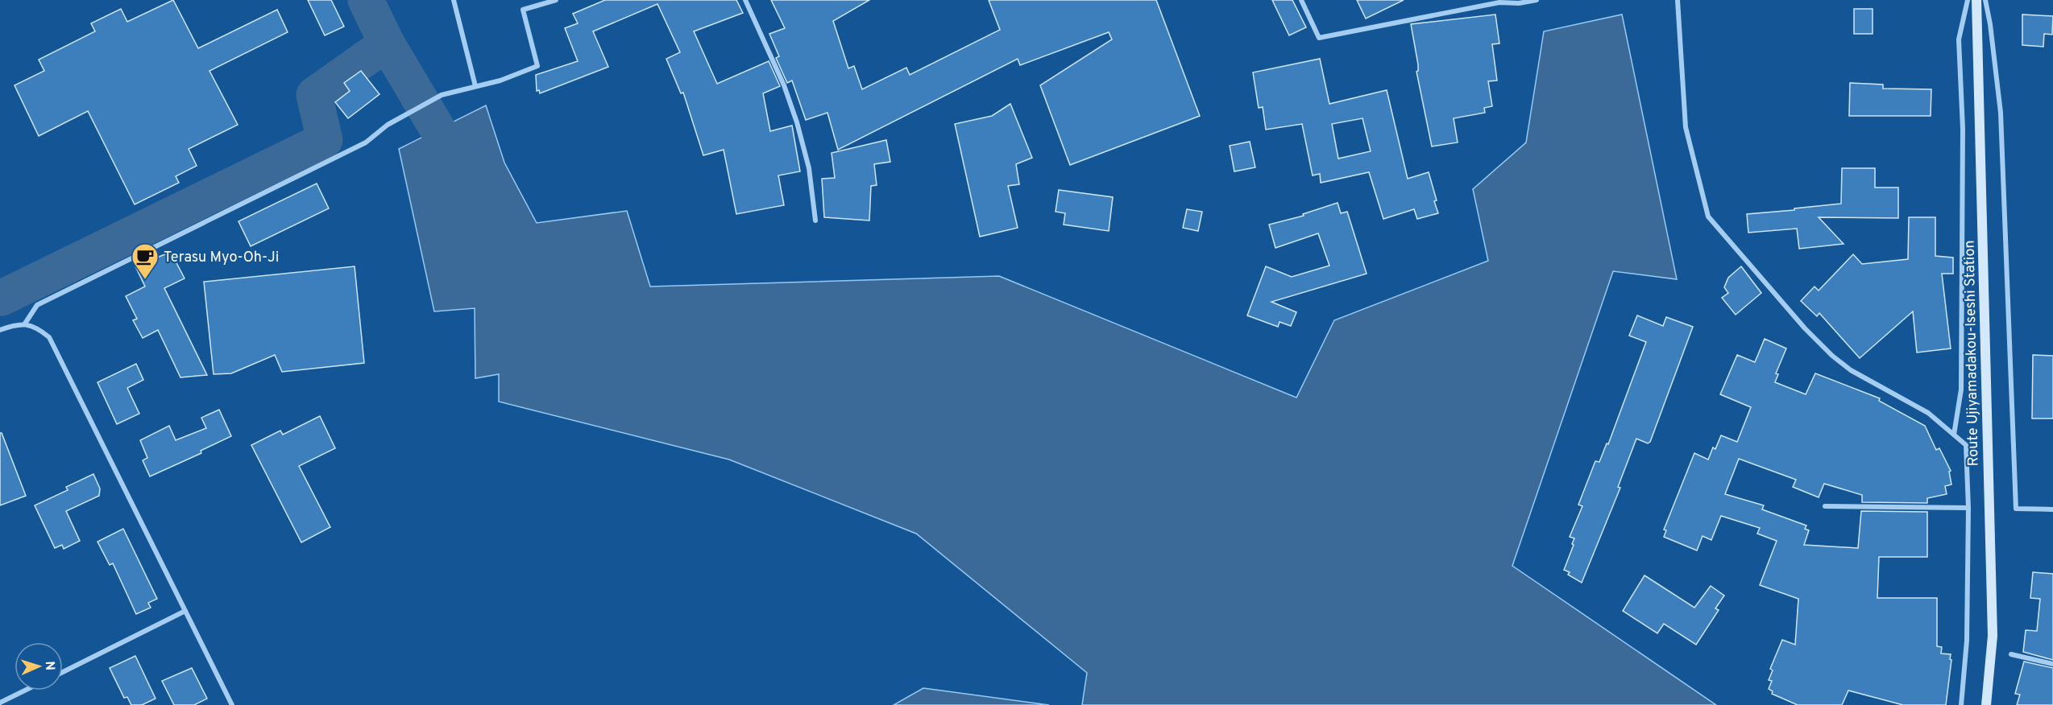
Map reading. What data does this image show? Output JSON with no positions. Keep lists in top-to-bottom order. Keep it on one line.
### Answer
{"streets":{"main road":["Route Ujiyamadakou-Iseshi Station"]},"places":{"cafe":["Terasu Myo-Oh-Ji"]},"north":"right"}
